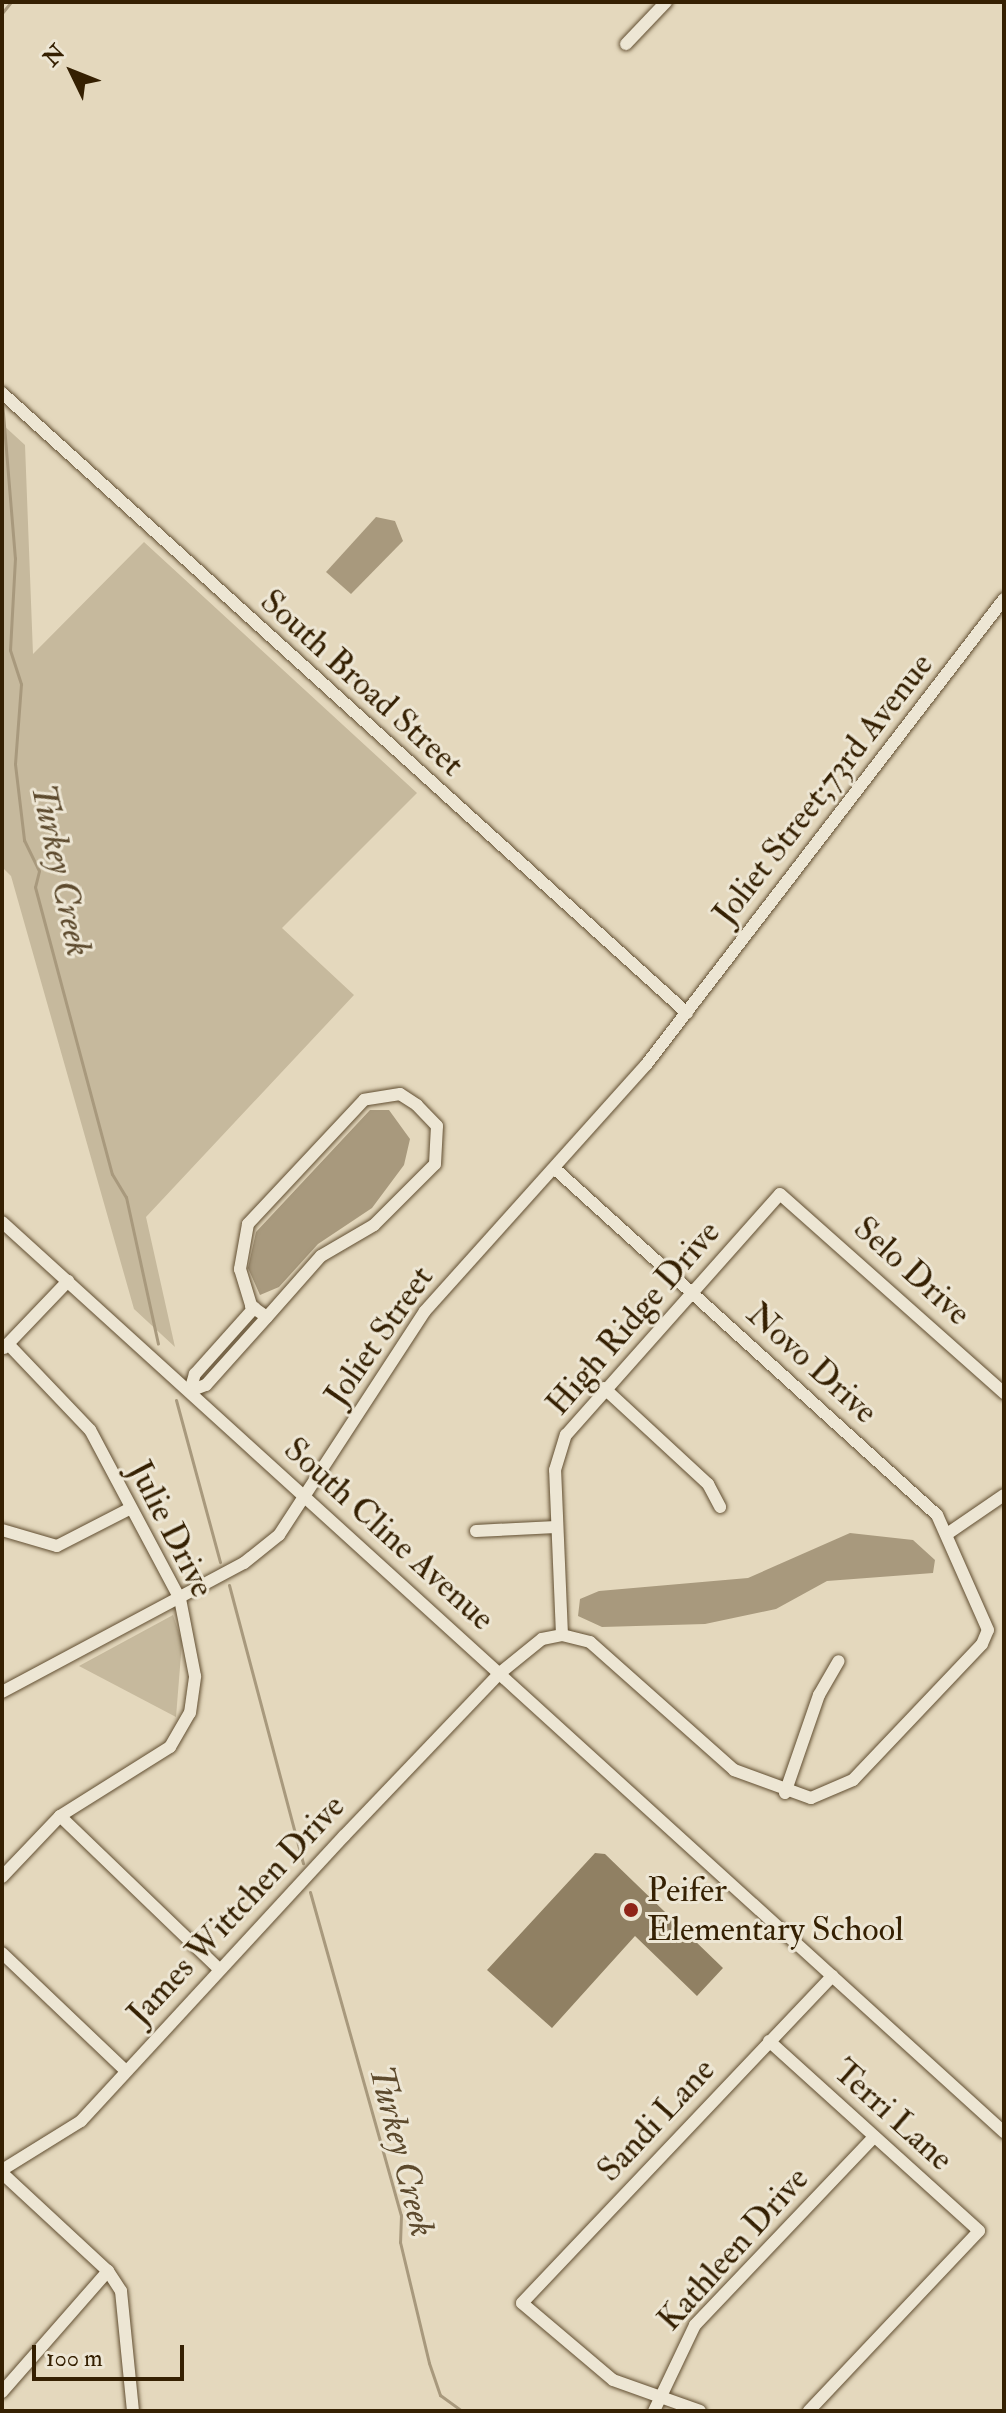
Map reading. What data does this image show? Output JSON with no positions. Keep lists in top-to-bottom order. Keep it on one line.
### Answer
{"streets":{"street":["South Broad Street","Joliet Street;73rd Avenue","Selo Drive","High Ridge Drive","Joliet Street","Novo Drive","Julie Drive","South Cline Avenue","James Wittchen Drive","Terri Lane","Sandi Lane","Kathleen Drive"]},"crossings":[["South Broad Street","Joliet Street;73rd Avenue"],["South Broad Street","Joliet Street"],["Joliet Street;73rd Avenue","Joliet Street"],["Selo Drive","High Ridge Drive"],["High Ridge Drive","Novo Drive"],["High Ridge Drive","James Wittchen Drive"],["Joliet Street","Novo Drive"],["Joliet Street","Julie Drive"],["Joliet Street","South Cline Avenue"],["South Cline Avenue","James Wittchen Drive"],["South Cline Avenue","Sandi Lane"],["Terri Lane","Sandi Lane"],["Terri Lane","Kathleen Drive"],["Sandi Lane","Kathleen Drive"]],"water":["Turkey Creek"],"places":["Peifer Elementary School"],"scale_bar":"100 m","north":"top left"}
